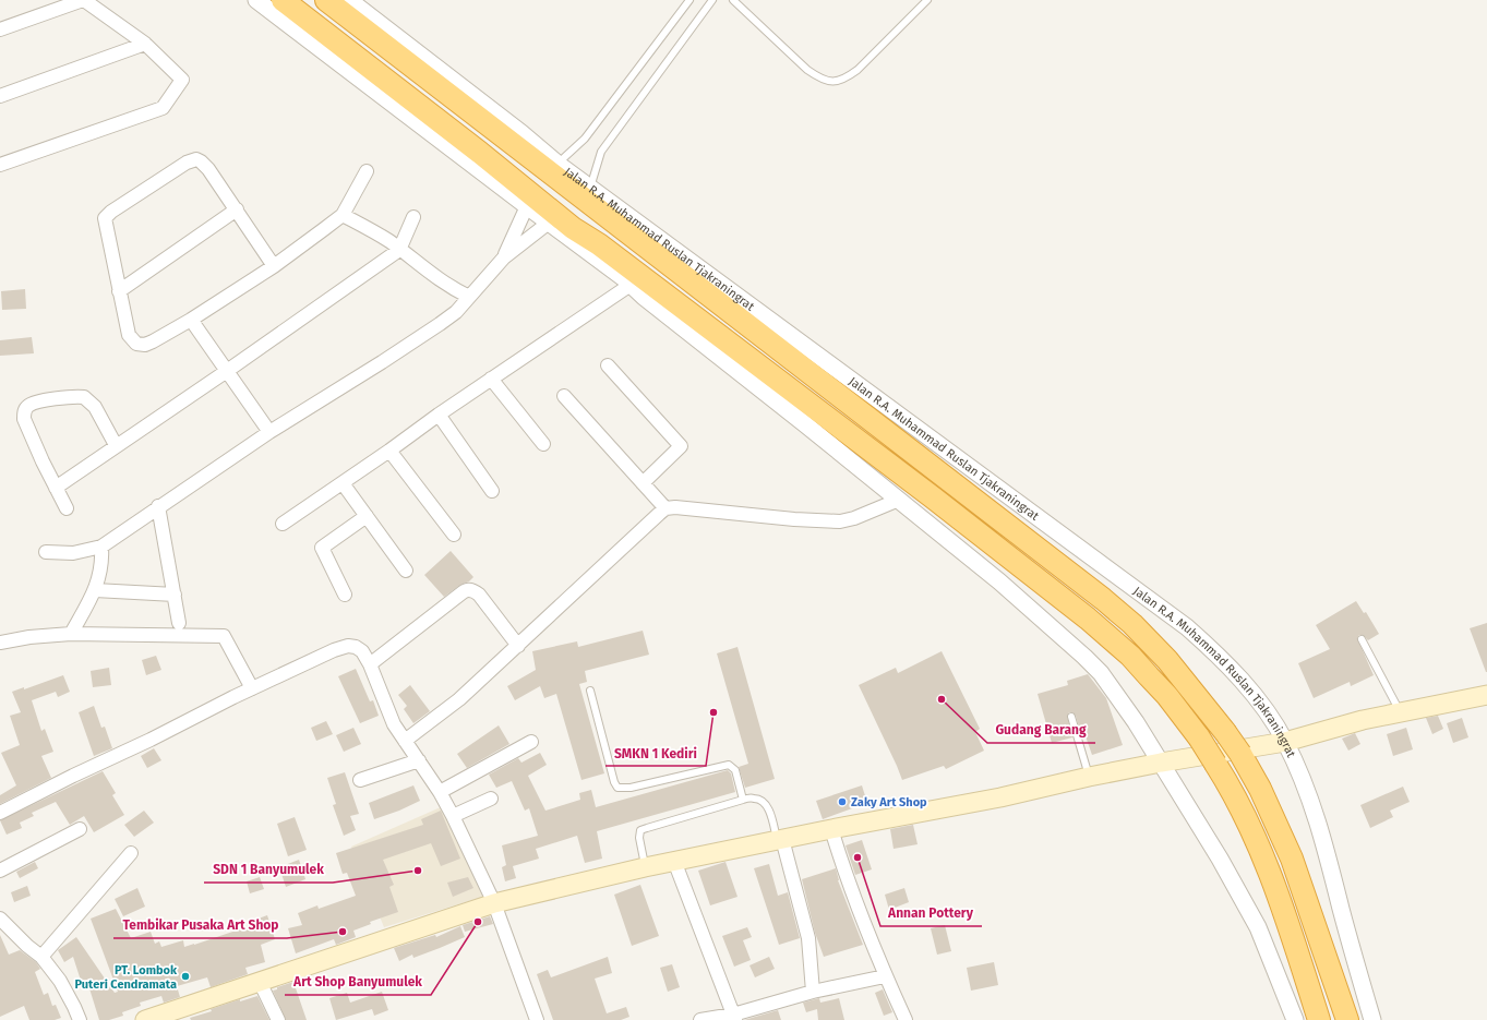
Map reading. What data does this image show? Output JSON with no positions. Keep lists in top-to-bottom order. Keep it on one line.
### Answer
{"streets":{"highway":["Jalan R.A. Muhammad Ruslan Tjakraningrat"]},"places":["Gudang Barang","SMKN 1 Kediri","Zaky Art Shop","Annan Pottery","SDN 1 Banyumulek","Art Shop Banyumulek","Tembikar Pusaka Art Shop","PT. Lombok Puteri Cendramata"]}
